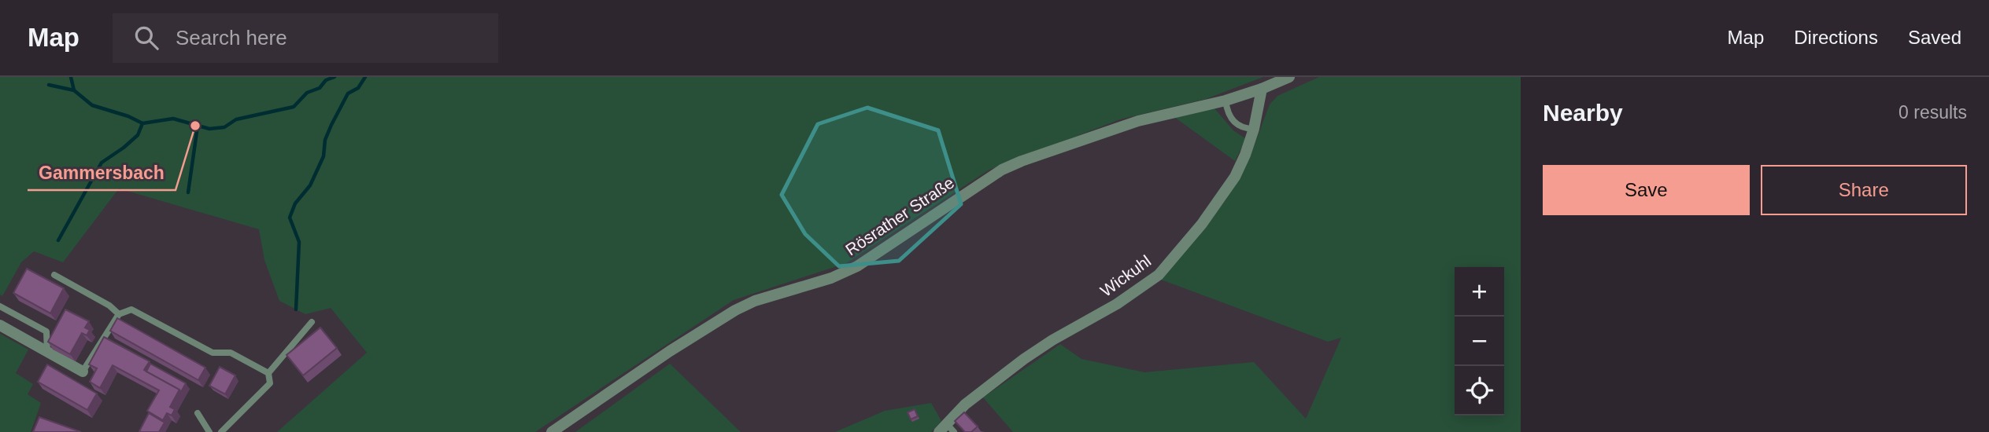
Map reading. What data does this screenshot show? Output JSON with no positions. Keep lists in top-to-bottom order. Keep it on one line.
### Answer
{"streets":{"street":["Rösrather Straße","Wickuhl"]},"crossings":[["Rösrather Straße","Wickuhl"]],"places":["Gammersbach"],"page":{"header":"Map","search":"Search here","nav":["Map","Directions","Saved"],"heading":["Nearby","0 results"],"buttons":["Save","Share"],"map_buttons":["+","−"]}}
